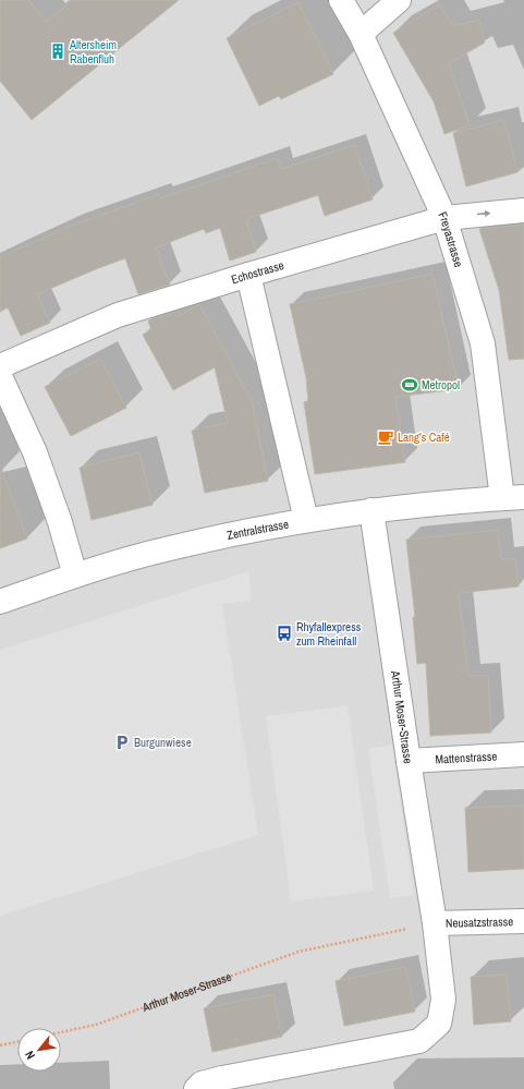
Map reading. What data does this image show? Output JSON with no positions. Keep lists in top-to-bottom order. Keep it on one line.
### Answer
{"streets":{"street":["Freyastrasse","Echostrasse","Zentralstrasse","Arthur Moser-Strasse","Mattenstrasse","Neusatzstrasse"]},"crossings":[["Freyastrasse","Echostrasse"],["Freyastrasse","Zentralstrasse"],["Zentralstrasse","Arthur Moser-Strasse"],["Arthur Moser-Strasse","Mattenstrasse"],["Arthur Moser-Strasse","Neusatzstrasse"]],"places":{"building":["Altersheim Rabenfluh"],"sports":["Metropol"],"cafe":["Lang's Café"],"bus stop":["Rhyfallexpress zum Rheinfall"],"parking":["Burgunwiese"]},"north":"bottom left"}
